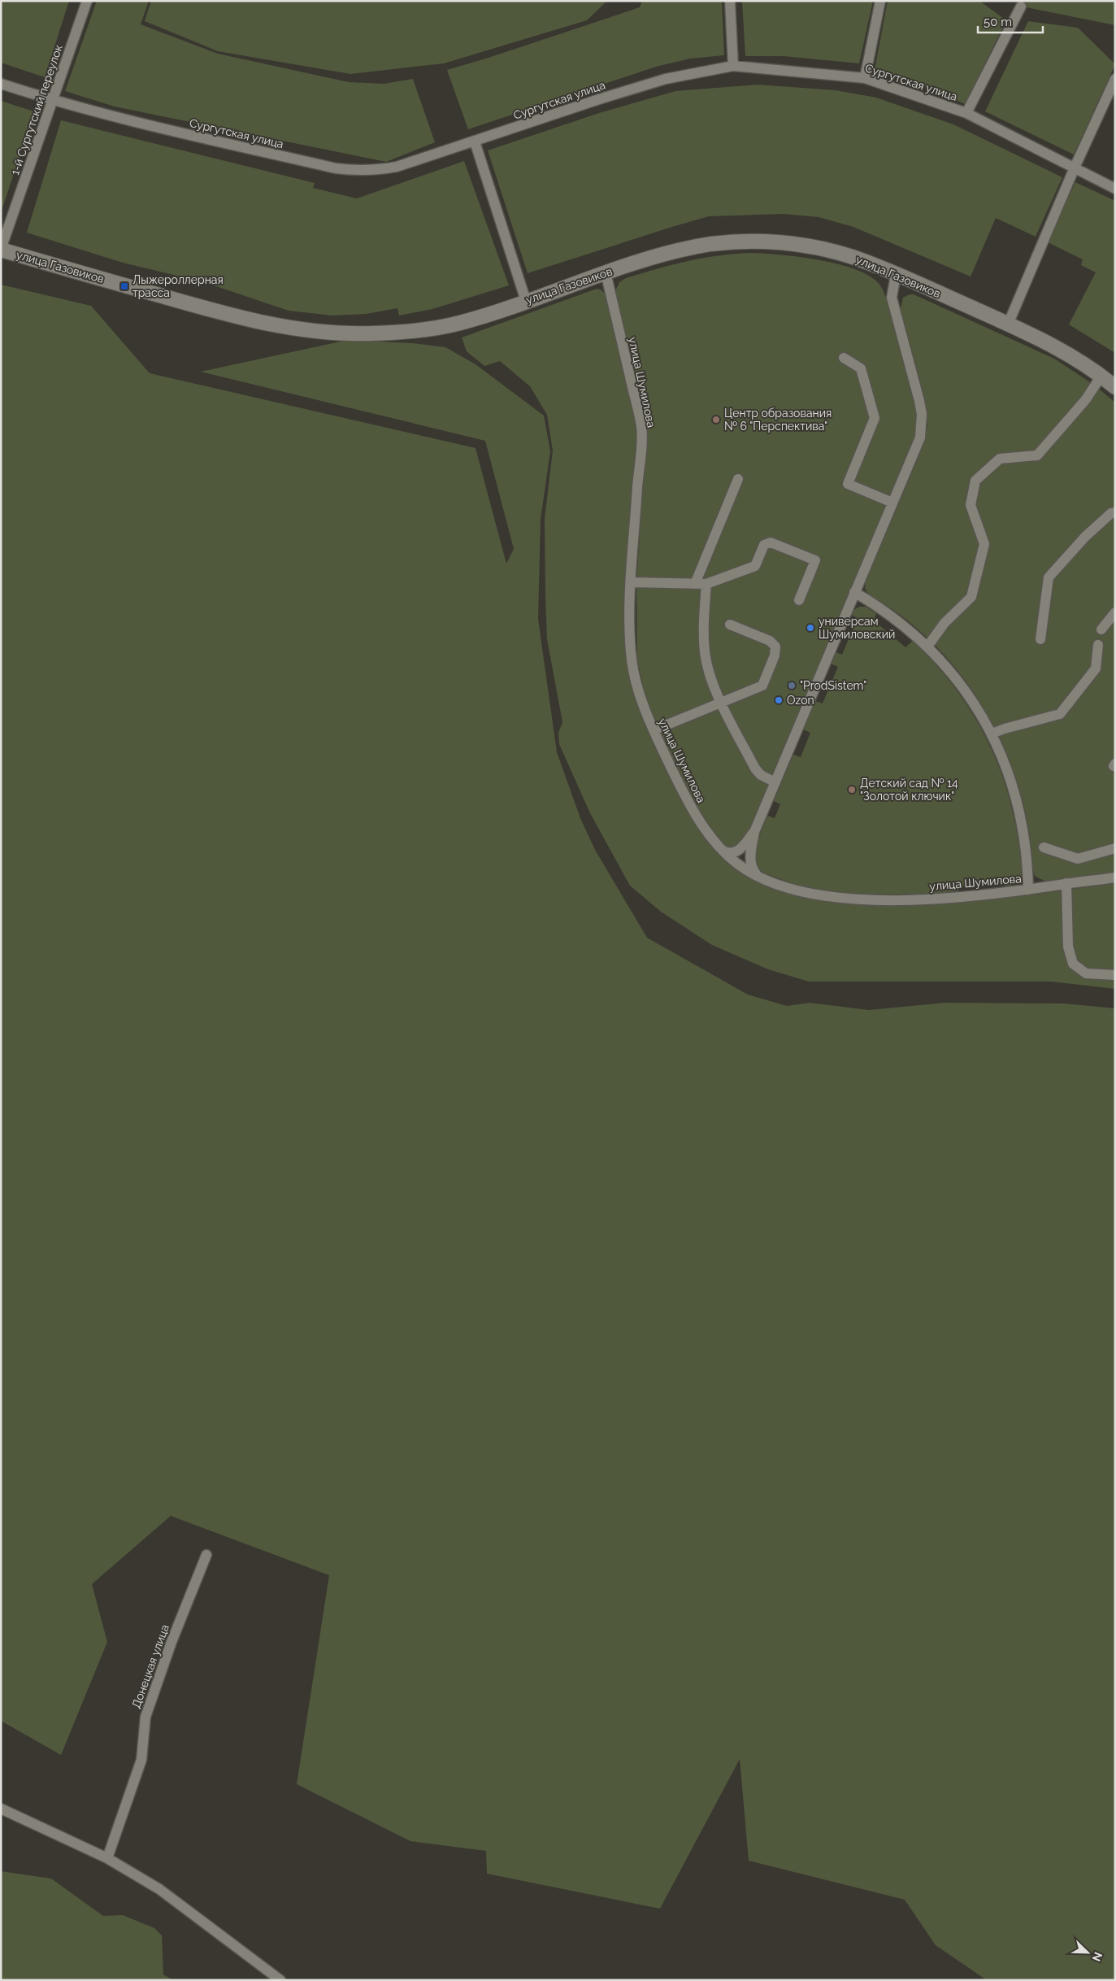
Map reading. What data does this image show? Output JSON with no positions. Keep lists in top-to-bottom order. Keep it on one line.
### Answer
{"streets":{"street":["Сургутская улица","1-й Сургутский переулок","улица Газовиков","улица Шумилова","Донецкая улица"]},"crossings":[["Сургутская улица","1-й Сургутский переулок"],["1-й Сургутский переулок","улица Газовиков"],["улица Газовиков","улица Шумилова"]],"places":{"transit":["Лыжероллерная трасса"],"other":["Центр образования № 6 \"Перспектива\"","универсам Шумиловский","\"ProdSistem\"","Ozon","Детский сад № 14 \"Золотой ключик\""]},"scale_bar":"50 m","north":"bottom right"}
